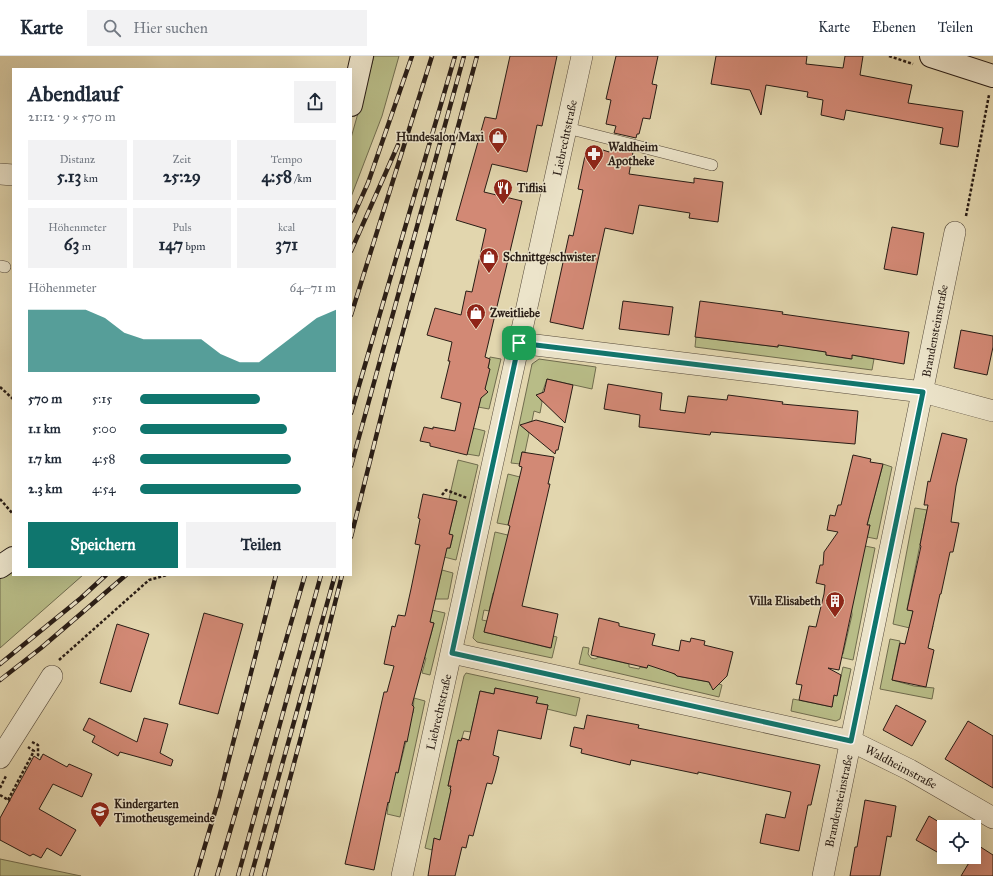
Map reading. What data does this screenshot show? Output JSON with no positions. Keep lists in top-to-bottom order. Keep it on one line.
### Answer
{"streets":{"street":["Liebrechtstraße","Brandensteinstraße","Waldheimstraße"]},"crossings":[["Liebrechtstraße","Waldheimstraße"],["Brandensteinstraße","Waldheimstraße"]],"places":{"shop":["Hundesalon Maxi","Schnittgeschwister","Zweitliebe"],"pharmacy":["Waldheim Apotheke"],"restaurant":["Tiflisi"],"building":["Villa Elisabeth"],"school or university":["Kindergarten Timotheusgemeinde"]},"page":{"header":"Karte","search":"Hier suchen","nav":["Karte","Ebenen","Teilen"],"heading":["Abendlauf","21:12 · 9 × 570 m"],"stats":[["Distanz","5.13 km"],["Zeit","25:29"],["Tempo","4:58 /km"],["Höhenmeter","63 m"],["Puls","147 bpm"],["kcal","371"]],"chart":["Höhenmeter","64–71 m"],"list":[{"name":"570 m","note":"5:15"},{"name":"1.1 km","note":"5:00"},{"name":"1.7 km","note":"4:58"},{"name":"2.3 km","note":"4:54"}],"buttons":["Speichern","Teilen"]}}
